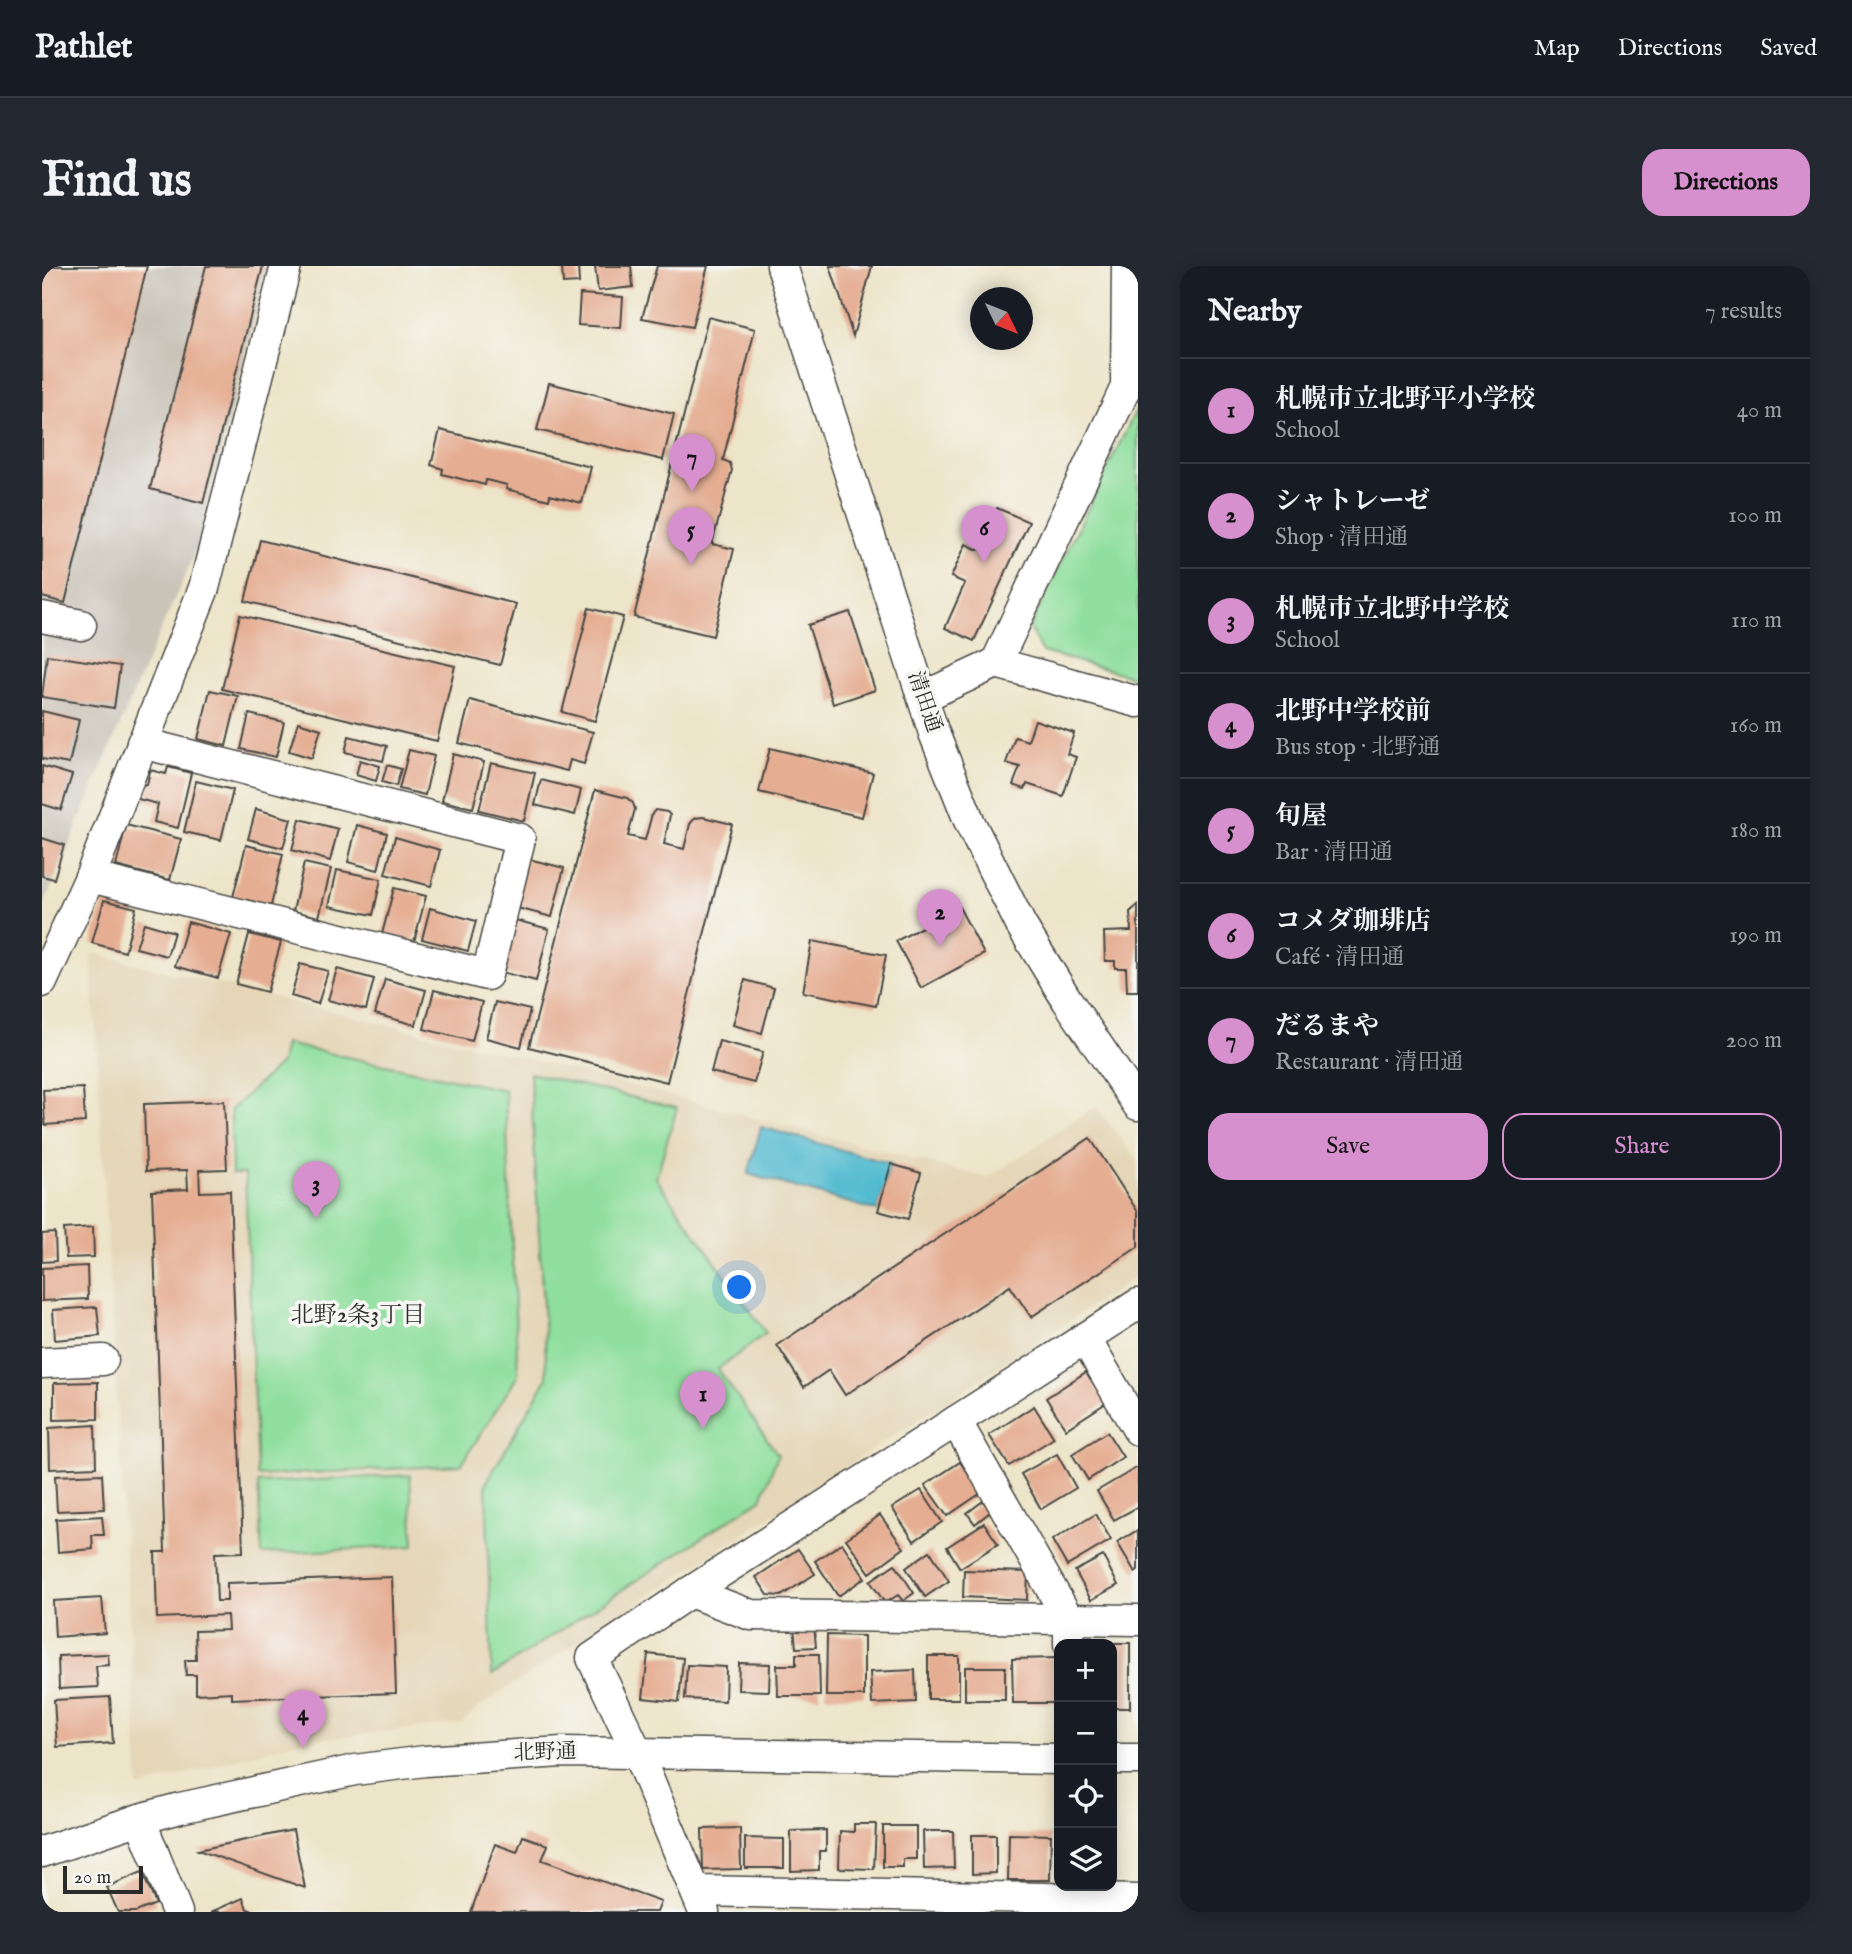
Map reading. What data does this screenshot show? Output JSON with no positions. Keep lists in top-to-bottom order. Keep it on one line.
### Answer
{"streets":{"street":["清田通","北野通"]},"districts":["北野2条3丁目"],"scale_bar":"20 m","north":"bottom right","page":{"header":"Pathlet","nav":["Map","Directions","Saved"],"buttons":["Directions",["Save","Share"]],"title":"Find us","heading":["Nearby","7 results"],"list":[{"mark":"1","name":"札幌市立北野平小学校","note":"School","value":"40 m"},{"mark":"2","name":"シャトレーゼ","note":"Shop · 清田通","value":"100 m"},{"mark":"3","name":"札幌市立北野中学校","note":"School","value":"110 m"},{"mark":"4","name":"北野中学校前","note":"Bus stop · 北野通","value":"160 m"},{"mark":"5","name":"旬屋","note":"Bar · 清田通","value":"180 m"},{"mark":"6","name":"コメダ珈琲店","note":"Café · 清田通","value":"190 m"},{"mark":"7","name":"だるまや","note":"Restaurant · 清田通","value":"200 m"}],"pins":["7","6","5","2","3","1","4"],"map_buttons":["+","−"],"scale":"20 m"}}
